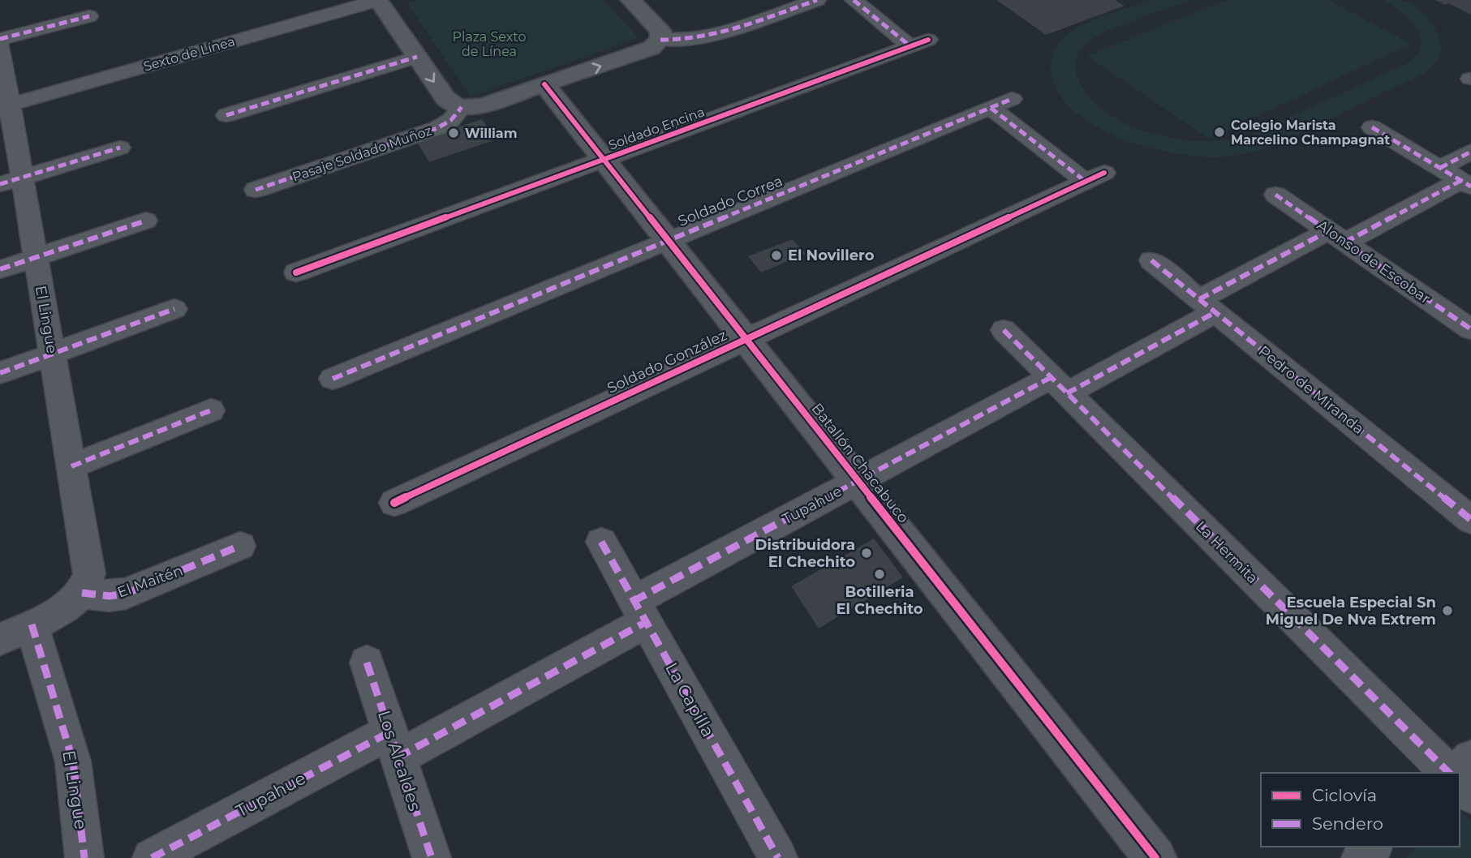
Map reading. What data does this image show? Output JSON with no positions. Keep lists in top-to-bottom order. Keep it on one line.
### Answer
{"streets":{"street":["Sexto de Línea","Soldado Encina","Pasaje Soldado Muñoz","Soldado Correa","Alonso de Escobar","El Lingue","Soldado González","Pedro de Miranda","Batallón Chacabuco","Tupahue","La Hermita","El Maitén","La Capilla","Los Alcaldes"]},"crossings":[["Sexto de Línea","El Lingue"],["Soldado Encina","Batallón Chacabuco"],["Soldado Correa","Soldado González"],["Soldado Correa","Batallón Chacabuco"],["Alonso de Escobar","Tupahue"],["El Lingue","El Maitén"],["Soldado González","Batallón Chacabuco"],["Pedro de Miranda","Tupahue"],["Batallón Chacabuco","Tupahue"],["Tupahue","La Hermita"],["Tupahue","La Capilla"],["Tupahue","Los Alcaldes"]],"parks":["Plaza Sexto de Línea"],"places":["Colegio Marista Marcelino Champagnat","William","El Novillero","Distribuidora El Chechito","Botilleria El Chechito","Escuela Especial Sn Miguel De Nva Extrem"],"legend":["Ciclovía","Sendero"]}
